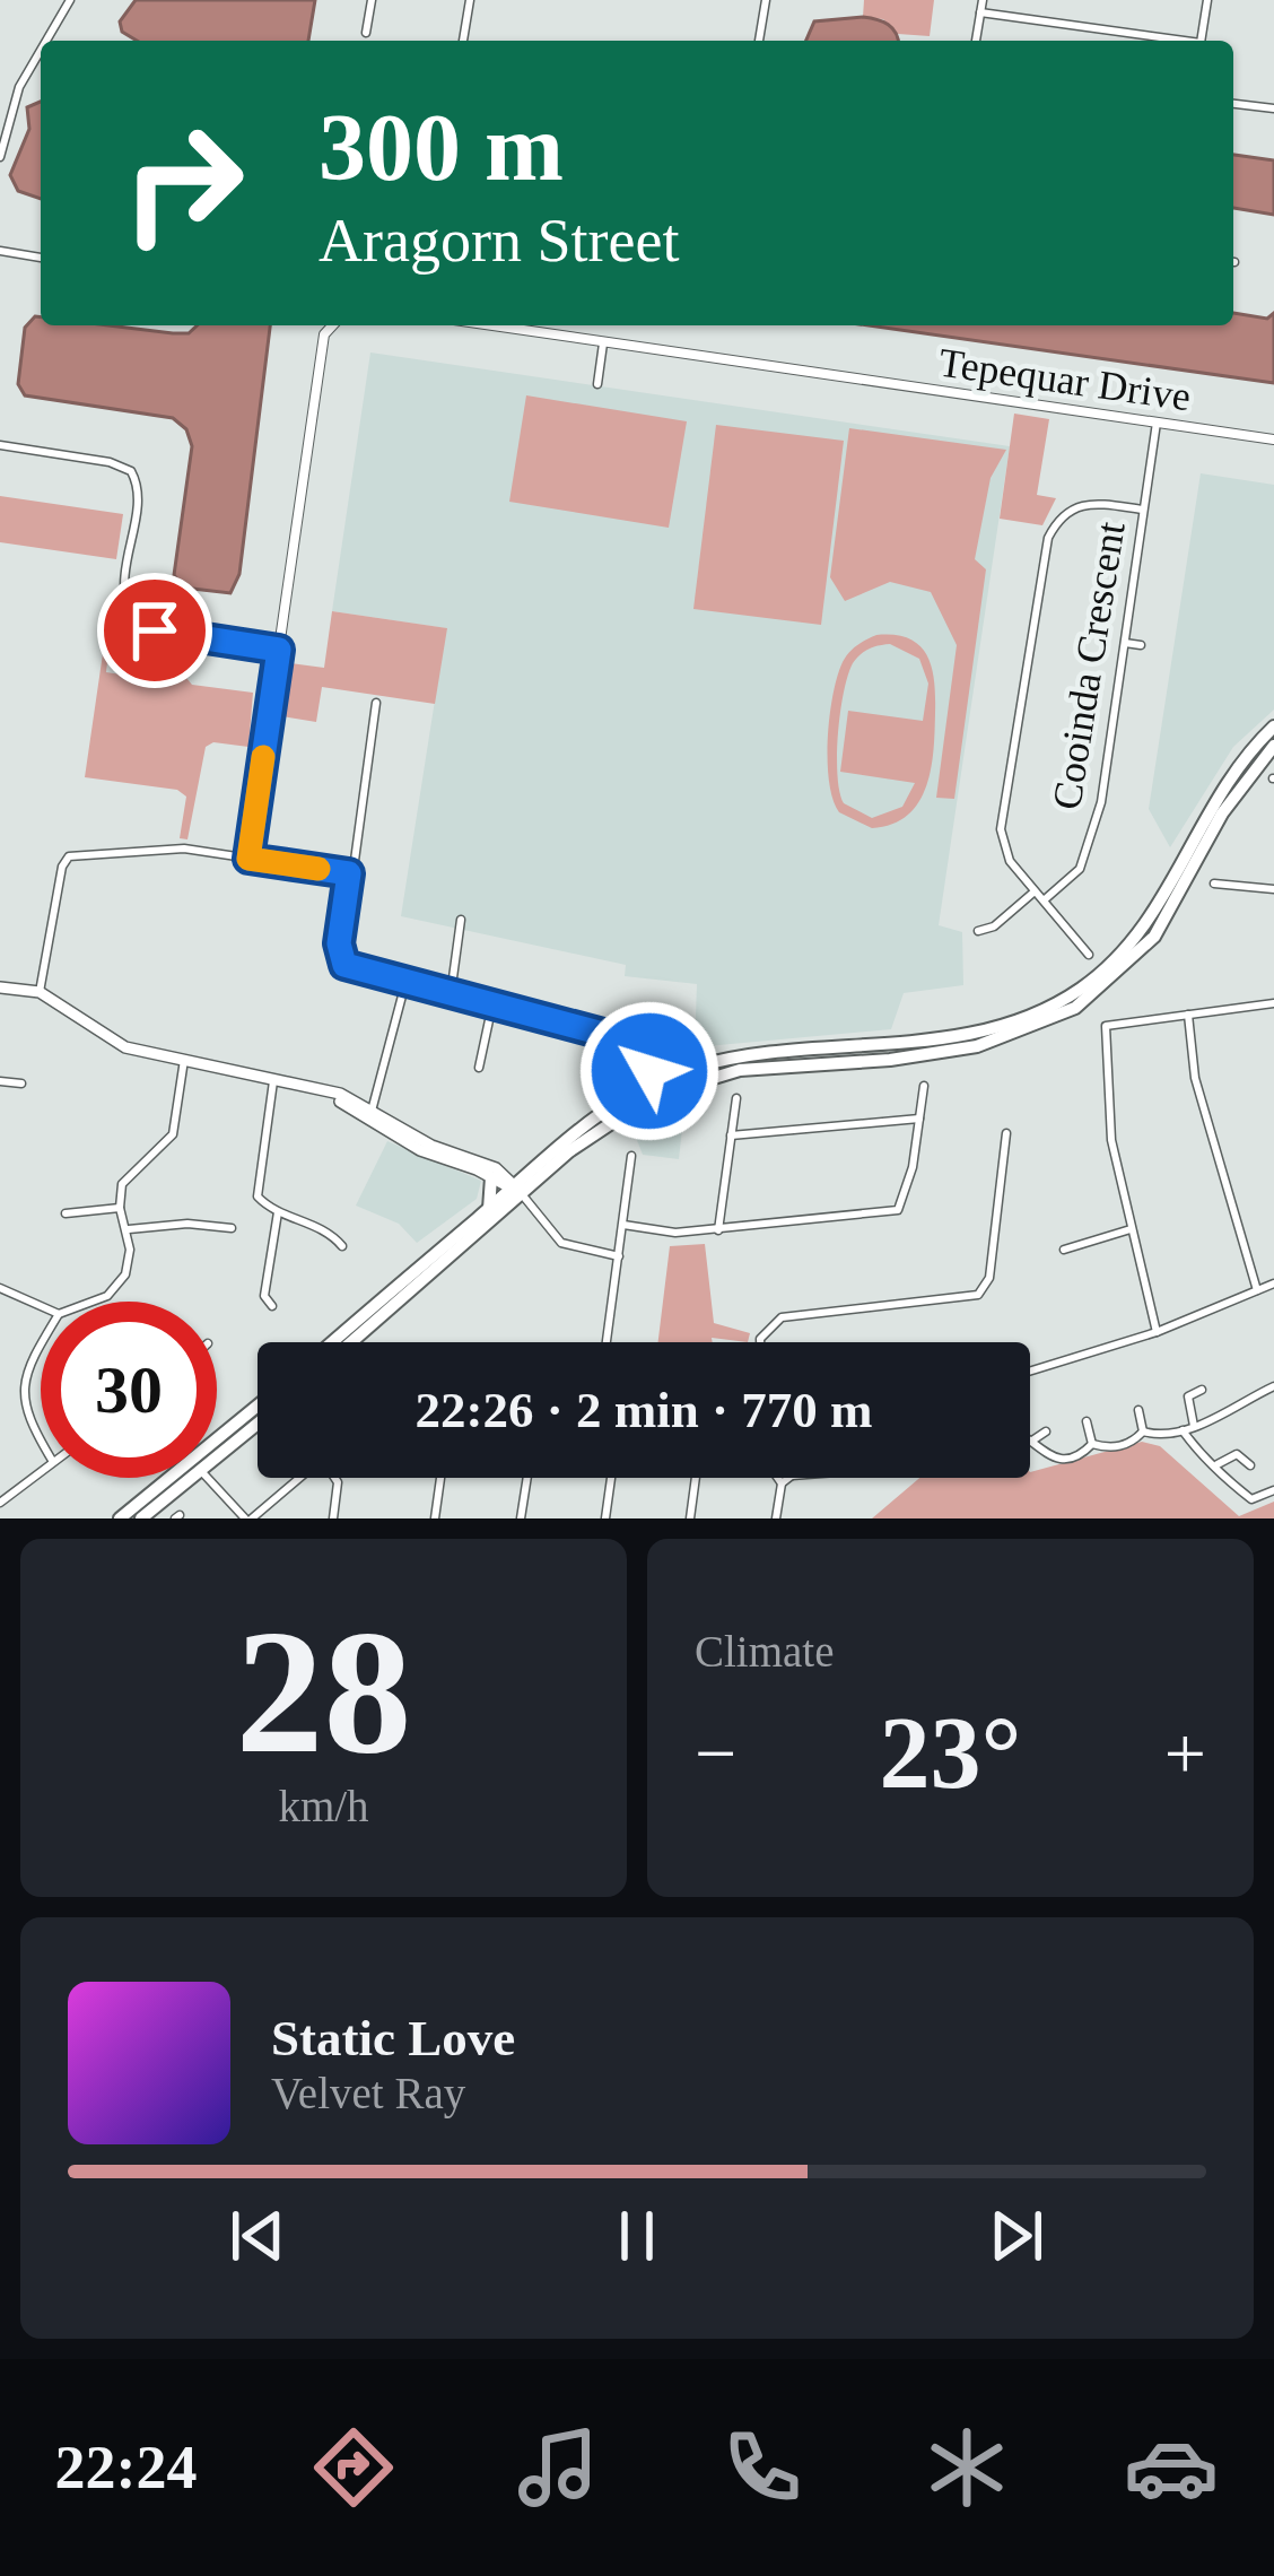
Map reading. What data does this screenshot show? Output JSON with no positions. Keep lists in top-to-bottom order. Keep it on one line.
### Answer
{"streets":{"street":["Tepequar Drive","Cooinda Crescent"]},"crossings":[["Tepequar Drive","Cooinda Crescent"]],"page":{"turn":["300 m","Aragorn Street"],"limit":"30","trip":"22:26 · 2 min · 770 m","tile":[["28","km/h"],"Climate"],"heat":["−","23°","+"],"song":["Static Love","Velvet Ray"],"tabs":"22:24"}}
